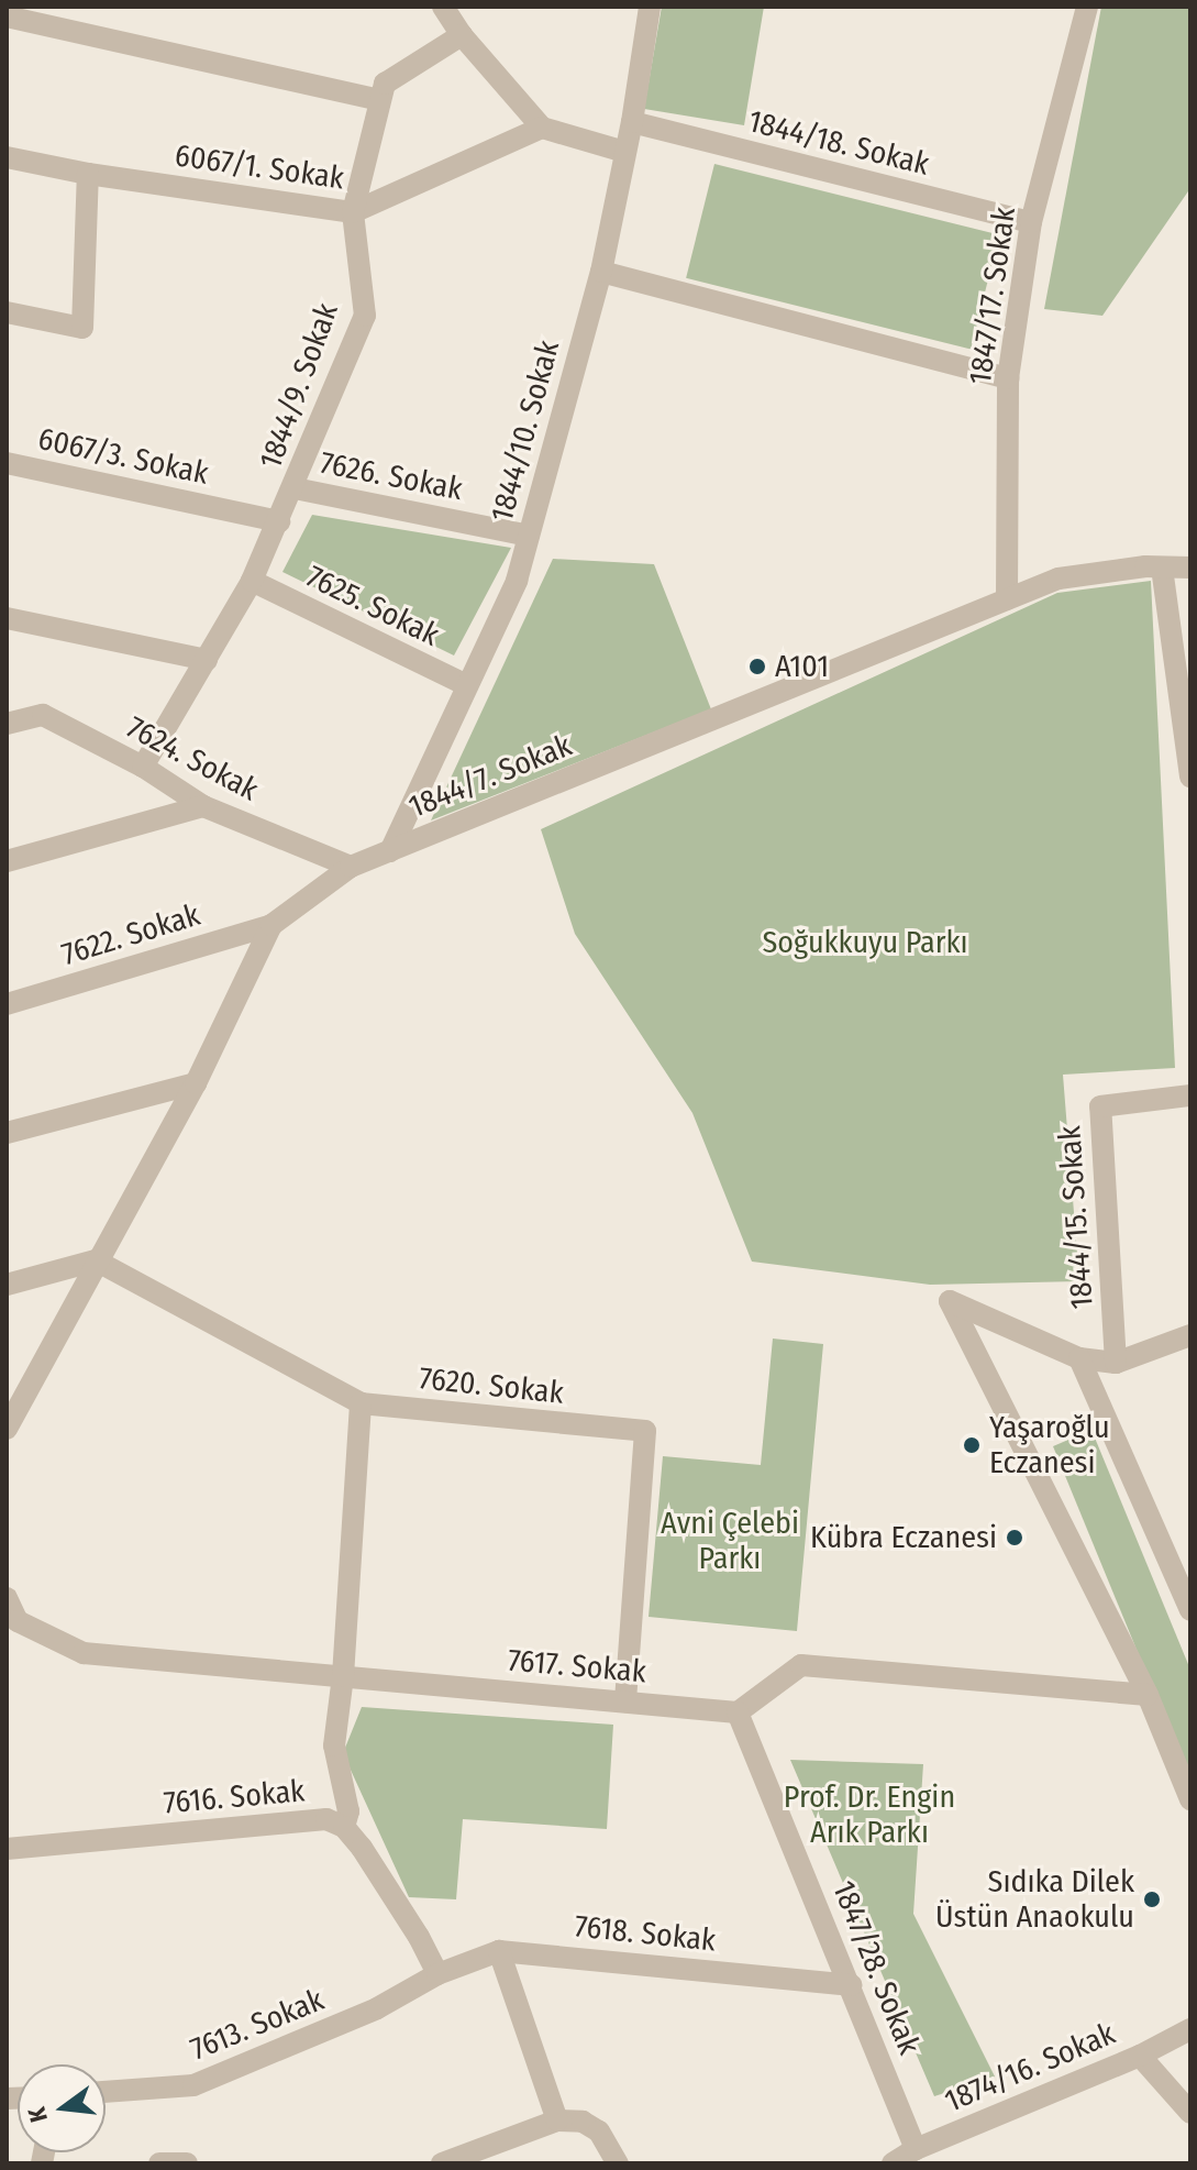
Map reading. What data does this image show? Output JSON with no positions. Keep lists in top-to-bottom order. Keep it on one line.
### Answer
{"streets":{"street":["1844/18. Sokak","6067/1. Sokak","1847/17. Sokak","1844/9. Sokak","1844/10. Sokak","6067/3. Sokak","7626. Sokak","7625. Sokak","7624. Sokak","1844/7. Sokak","7622. Sokak","1844/15. Sokak","7620. Sokak","7617. Sokak","7616. Sokak","7618. Sokak","1847/28. Sokak","7613. Sokak","1874/16. Sokak"]},"crossings":[["1844/18. Sokak","1847/17. Sokak"],["1844/18. Sokak","1844/10. Sokak"],["6067/1. Sokak","1844/9. Sokak"],["1847/17. Sokak","1844/7. Sokak"],["1844/9. Sokak","6067/3. Sokak"],["1844/9. Sokak","7626. Sokak"],["1844/9. Sokak","7625. Sokak"],["1844/9. Sokak","7624. Sokak"],["1844/10. Sokak","7626. Sokak"],["1844/10. Sokak","7625. Sokak"],["1844/10. Sokak","1844/7. Sokak"],["7624. Sokak","1844/7. Sokak"],["1844/7. Sokak","7622. Sokak"],["1844/7. Sokak","7620. Sokak"],["7620. Sokak","7617. Sokak"],["7617. Sokak","1847/28. Sokak"],["7616. Sokak","7618. Sokak"],["7616. Sokak","7613. Sokak"],["7618. Sokak","1847/28. Sokak"],["7618. Sokak","7613. Sokak"],["1847/28. Sokak","1874/16. Sokak"]],"parks":["Soğukkuyu Parkı","Avni Çelebi Parkı","Prof. Dr. Engin Arık Parkı"],"places":["A101","Yaşaroğlu Eczanesi","Kübra Eczanesi","Sıdıka Dilek Üstün Anaokulu"],"north":"left"}
